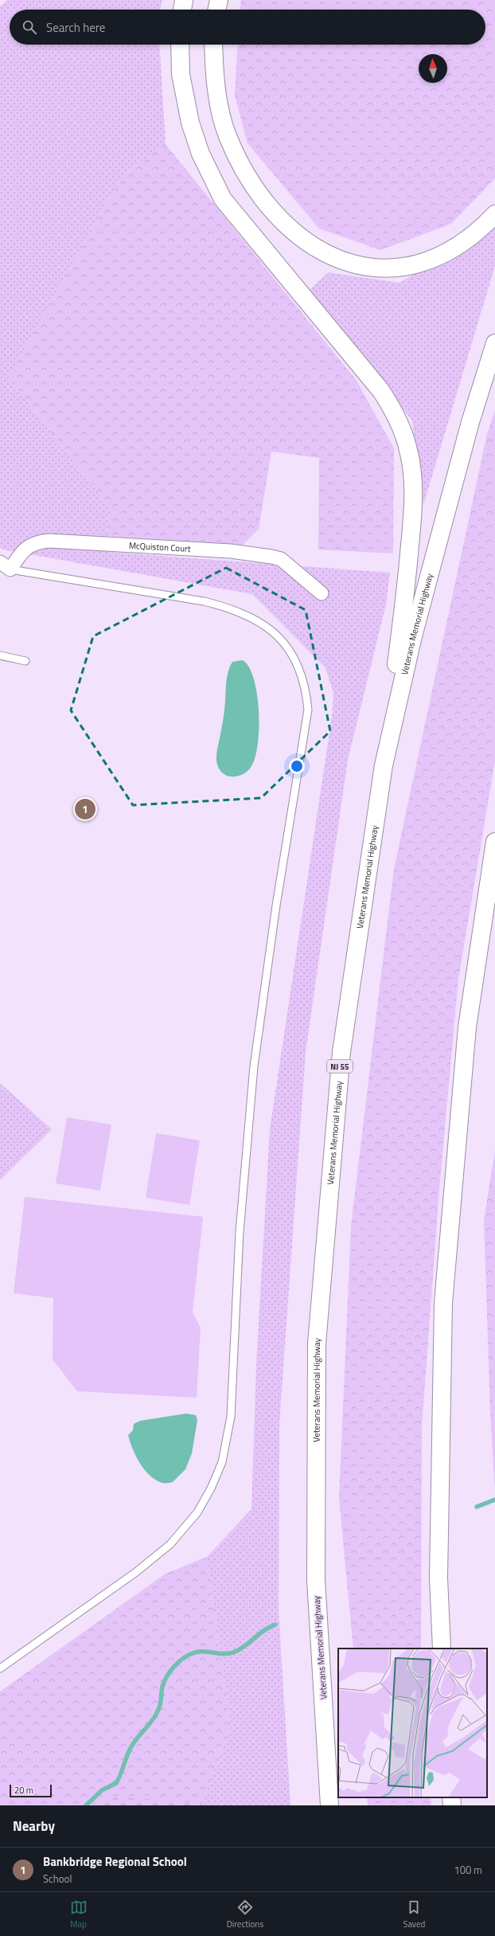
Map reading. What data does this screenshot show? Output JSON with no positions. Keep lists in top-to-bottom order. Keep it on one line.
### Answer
{"streets":{"highway":["Veterans Memorial Highway","NJ 55"],"street":["McQuiston Court"]},"scale_bar":"20 m","north":"top","page":{"search":"Search here","pins":"1","scale":"20 m","heading":"Nearby","list":[{"mark":"1","name":"Bankbridge Regional School","note":"School","value":"100 m"}],"nav":["Map","Directions","Saved"]}}
